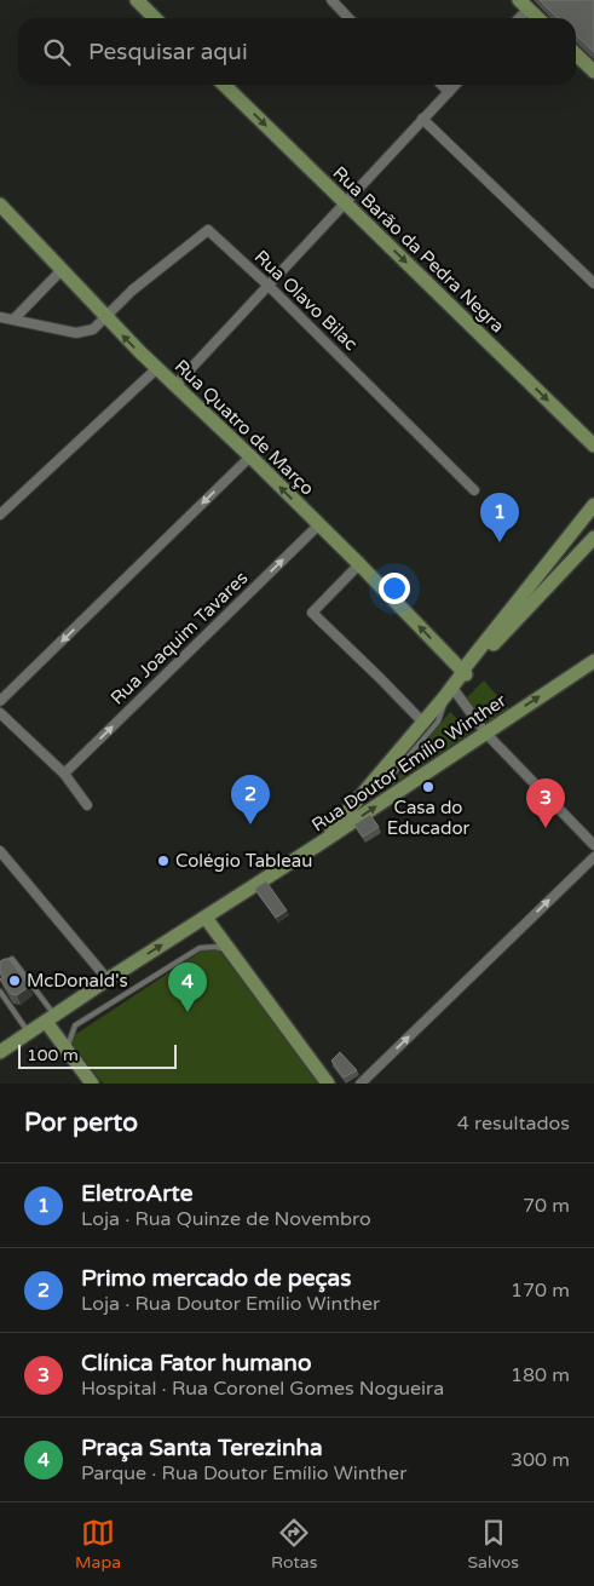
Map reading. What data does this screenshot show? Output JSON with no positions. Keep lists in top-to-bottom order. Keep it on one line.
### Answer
{"streets":{"main road":["Rua Barão da Pedra Negra","Rua Quatro de Março","Rua Doutor Emílio Winther"],"street":["Rua Olavo Bilac","Rua Joaquim Tavares"]},"crossings":[["Rua Olavo Bilac","Rua Quatro de Março"],["Rua Quatro de Março","Rua Joaquim Tavares"],["Rua Quatro de Março","Rua Doutor Emílio Winther"]],"one_way":["Rua Barão da Pedra Negra","Rua Quatro de Março","Rua Joaquim Tavares"],"places":["Casa do Educador","Colégio Tableau","McDonald's"],"scale_bar":"100 m","page":{"search":"Pesquisar aqui","pins":["1","2","3","4"],"scale":"100 m","heading":["Por perto","4 resultados"],"list":[{"mark":"1","name":"EletroArte","note":"Loja · Rua Quinze de Novembro","value":"70 m"},{"mark":"2","name":"Primo mercado de peças","note":"Loja · Rua Doutor Emílio Winther","value":"170 m"},{"mark":"3","name":"Clínica Fator humano","note":"Hospital · Rua Coronel Gomes Nogueira","value":"180 m"},{"mark":"4","name":"Praça Santa Terezinha","note":"Parque · Rua Doutor Emílio Winther","value":"300 m"}],"nav":["Mapa","Rotas","Salvos"]}}
